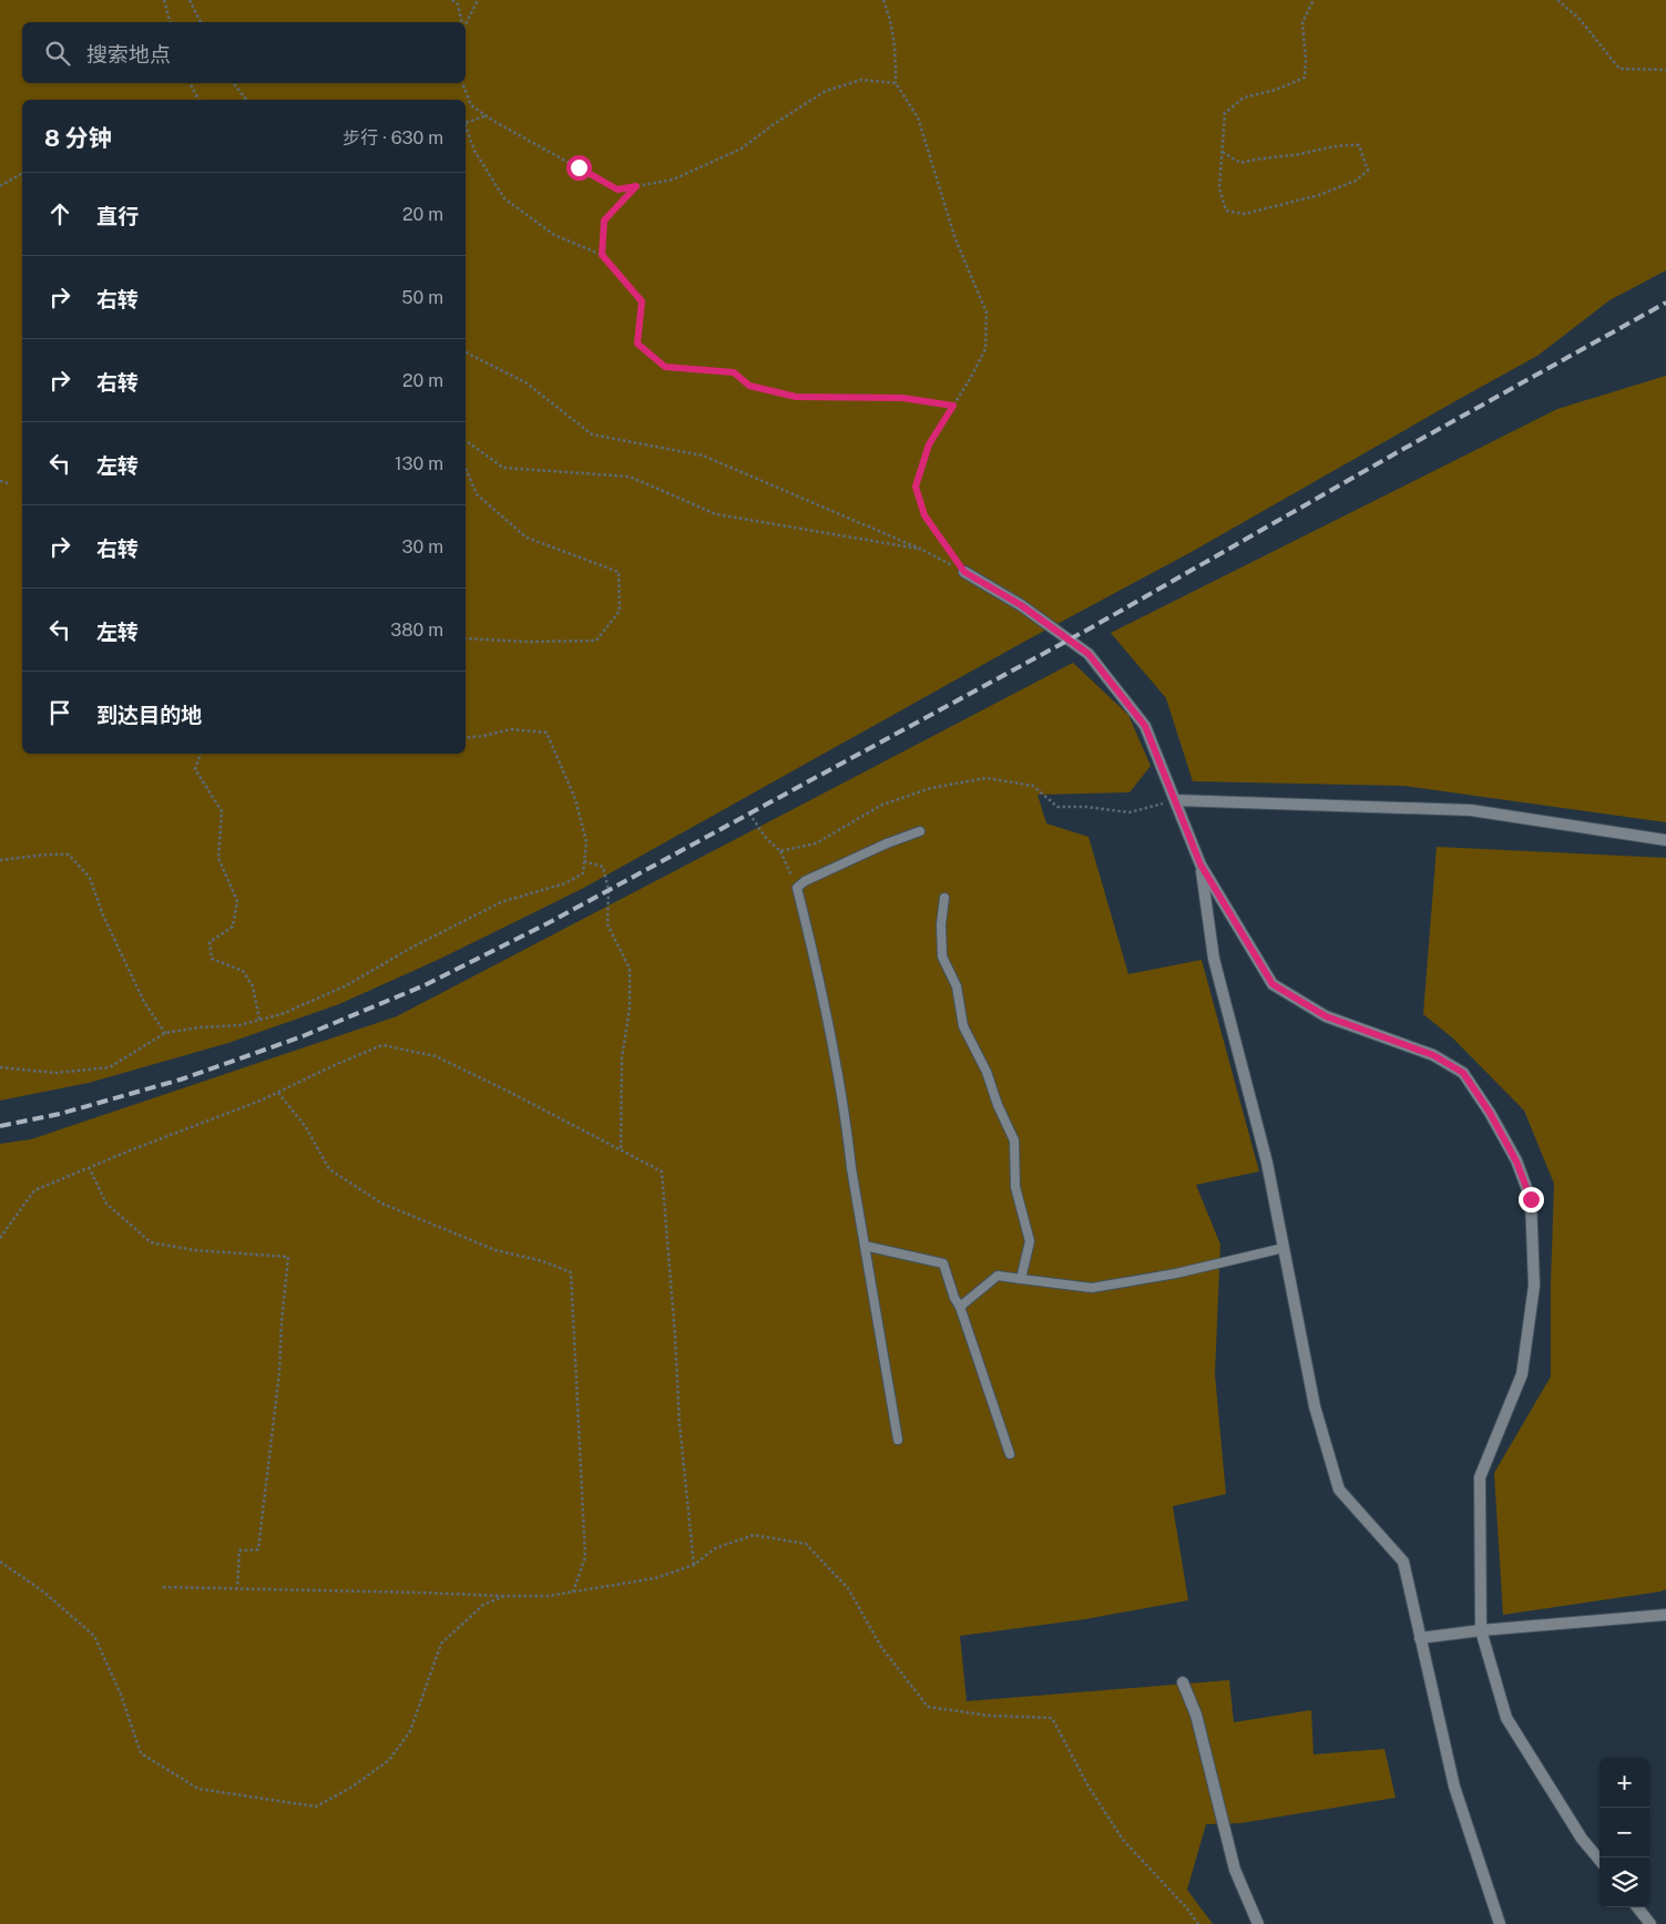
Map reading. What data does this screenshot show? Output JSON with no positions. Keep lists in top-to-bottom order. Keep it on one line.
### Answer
{"page":{"search":"搜索地点","heading":["8 分钟","步行 · 630 m"],"list":[["直行","20 m"],["右转","50 m"],["右转","20 m"],["左转","130 m"],["右转","30 m"],["左转","380 m"],"到达目的地"],"map_buttons":["+","−"]}}
